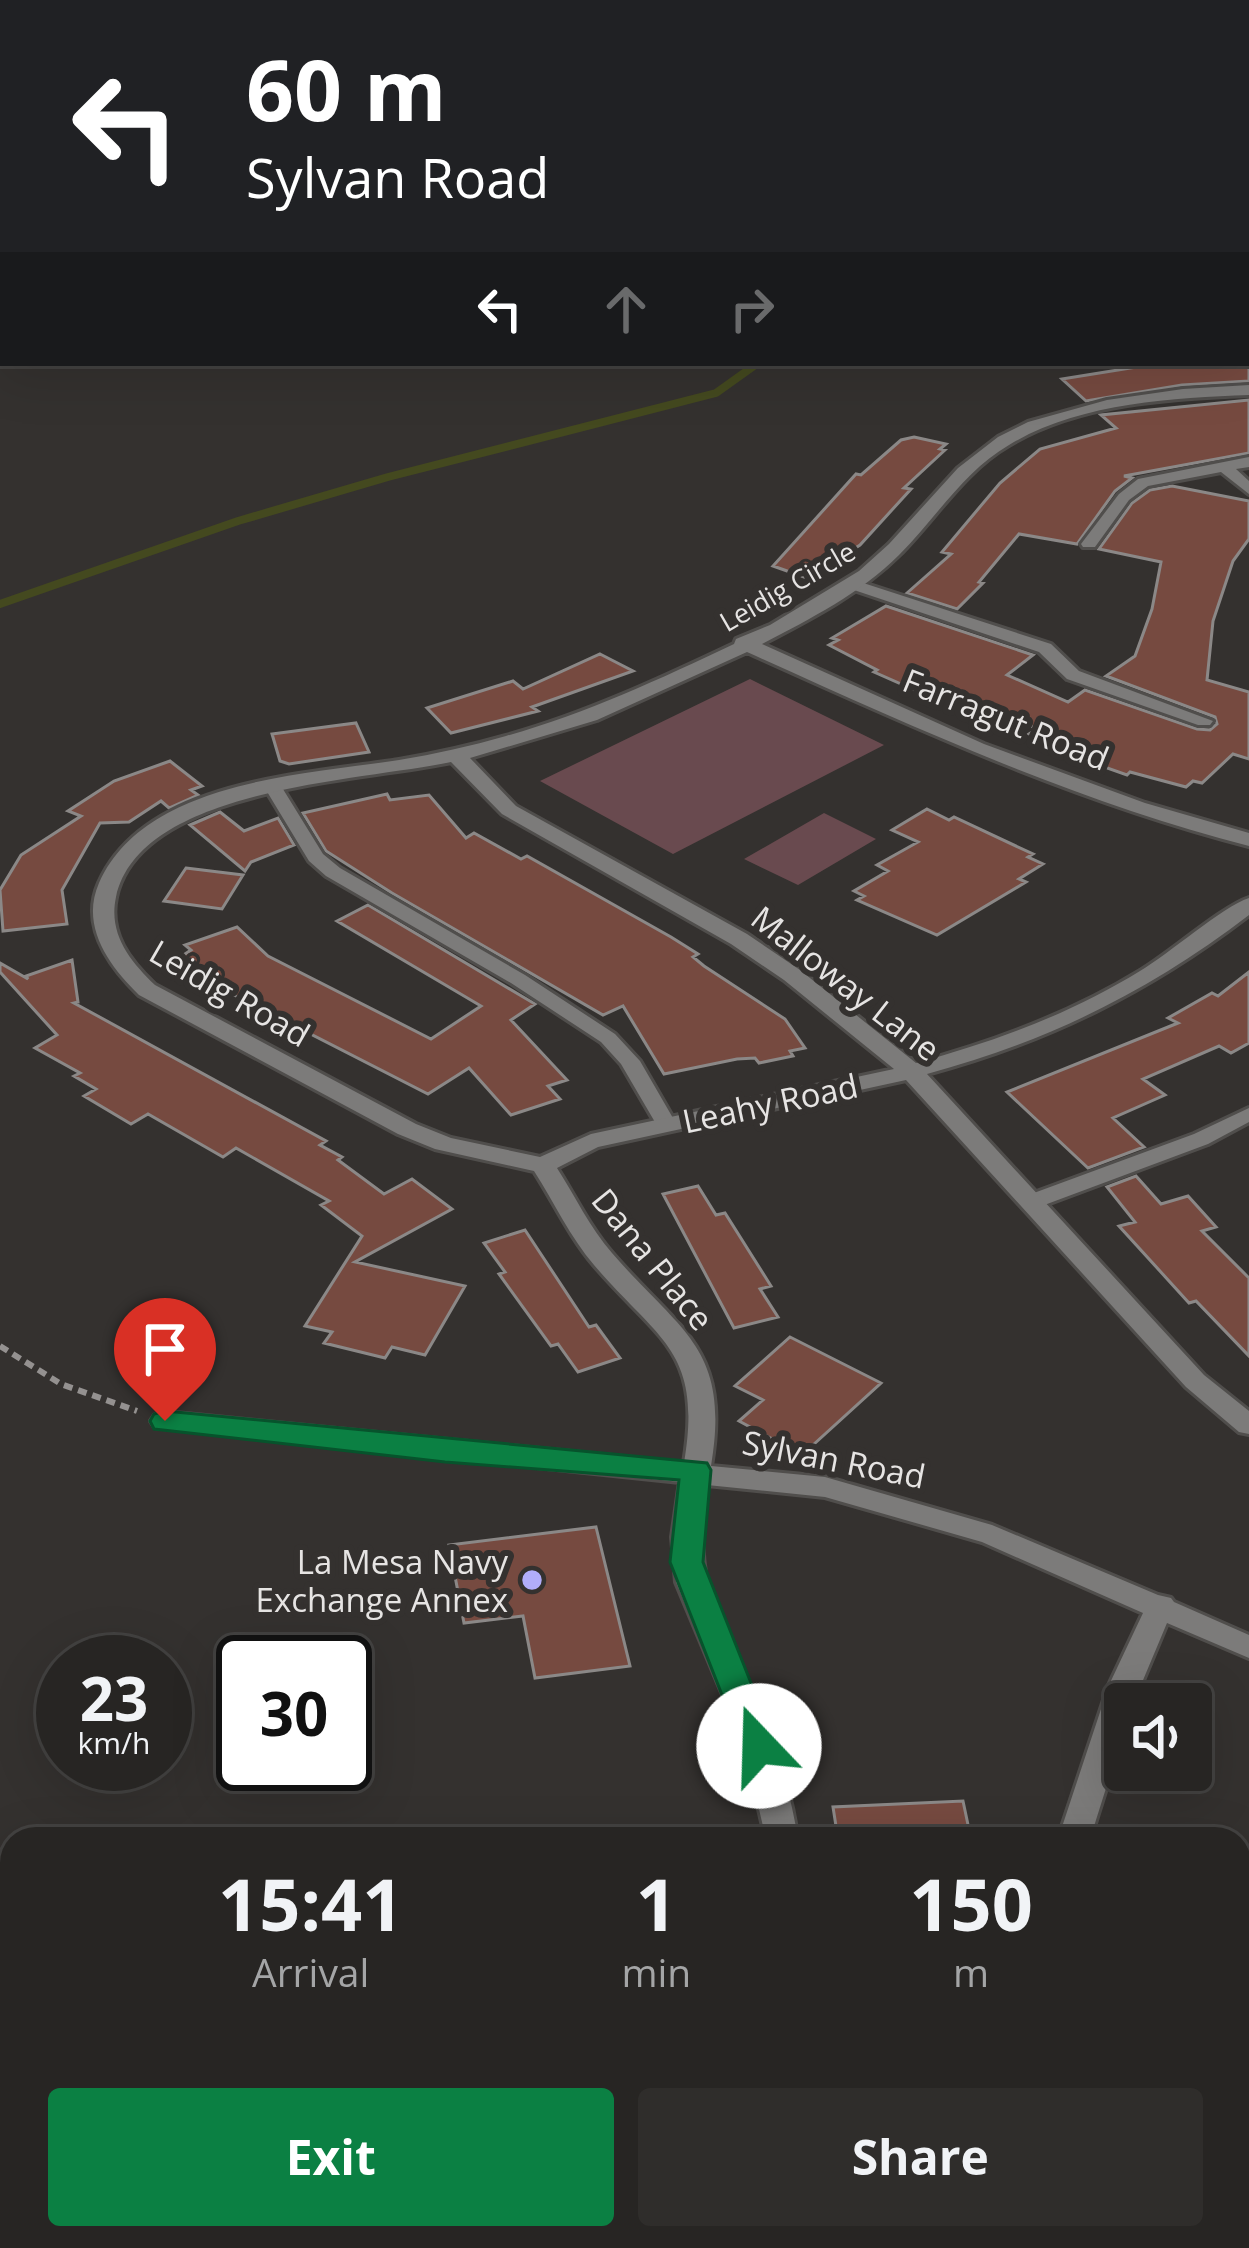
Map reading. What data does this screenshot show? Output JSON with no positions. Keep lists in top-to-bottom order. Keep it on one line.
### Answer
{"streets":{"street":["Leidig Circle","Farragut Road","Malloway Lane","Leidig Road","Leahy Road","Dana Place","Sylvan Road"]},"crossings":[["Leidig Circle","Farragut Road"],["Leidig Circle","Malloway Lane"],["Leidig Circle","Leidig Road"],["Malloway Lane","Leidig Road"],["Malloway Lane","Leahy Road"],["Leidig Road","Leahy Road"],["Leidig Road","Dana Place"],["Leahy Road","Dana Place"],["Dana Place","Sylvan Road"]],"places":["La Mesa Navy Exchange Annex"],"page":{"turn":["60 m","Sylvan Road"],"speed":"23 km/h","limit":"30","eta":["15:41","Arrival","1","min","150","m"],"buttons":["Exit","Share"]}}
